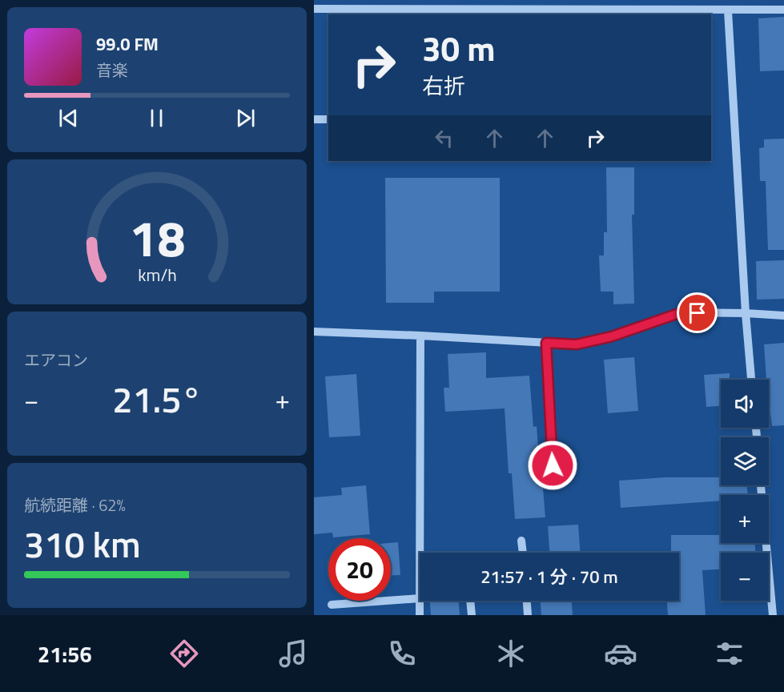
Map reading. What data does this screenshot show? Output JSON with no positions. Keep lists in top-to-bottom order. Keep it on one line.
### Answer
{"page":{"turn":["30 m","右折"],"song":["99.0 FM","音楽"],"tile":["エアコン",["航続距離 · 62%","310 km"]],"heat":["−","21.5°","+"],"map_buttons":["+","−"],"limit":"20","trip":"21:57 · 1 分 · 70 m","tabs":"21:56","gauge":["18","km/h"]}}
